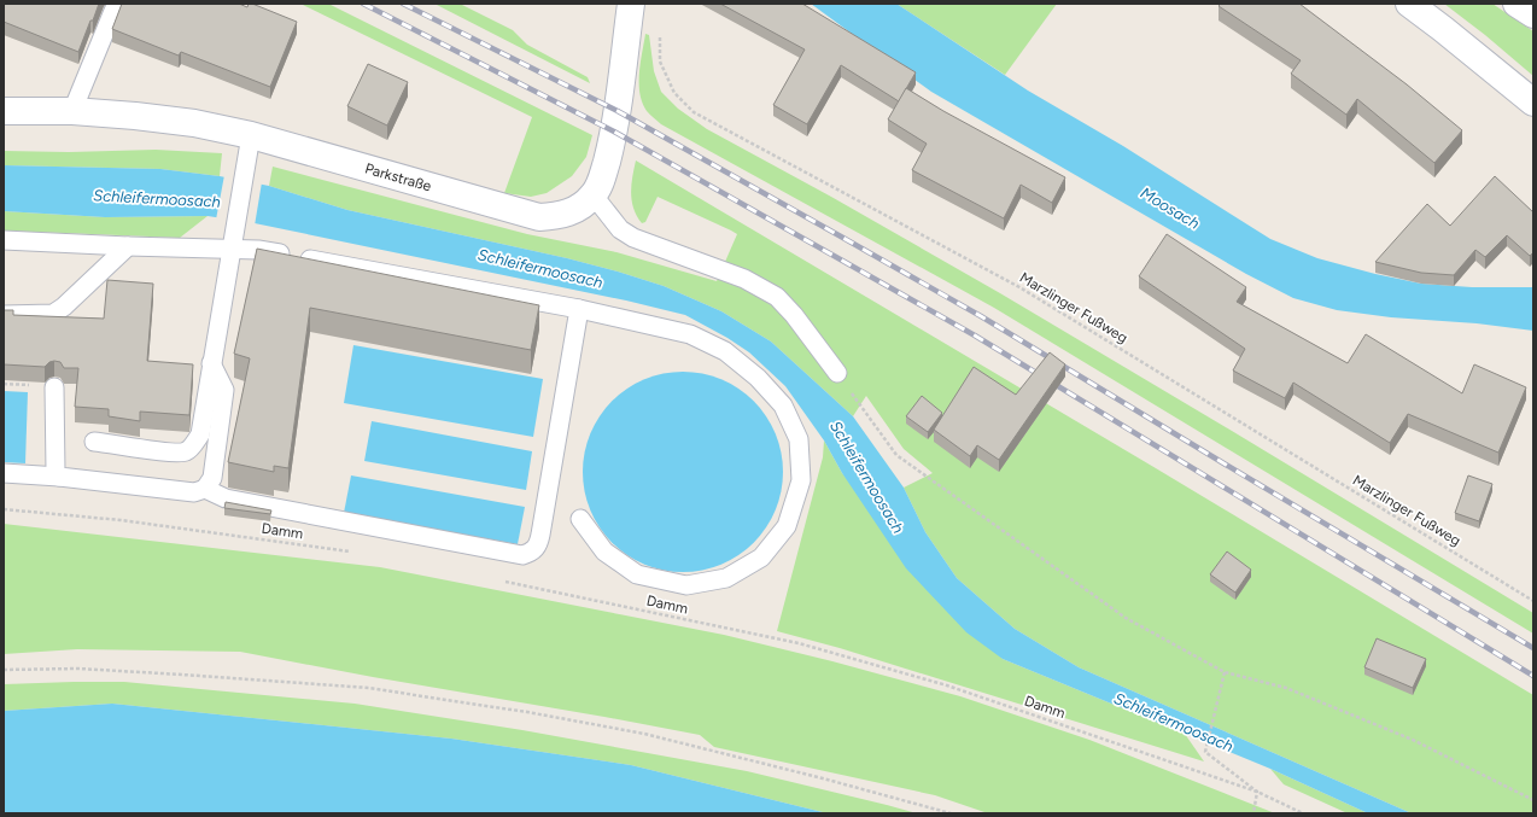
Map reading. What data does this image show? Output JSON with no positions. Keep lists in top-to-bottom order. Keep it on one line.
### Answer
{"streets":{"street":["Parkstraße"],"path":["Marzlinger Fußweg","Damm"]},"water":["Schleifermoosach","Moosach"]}
